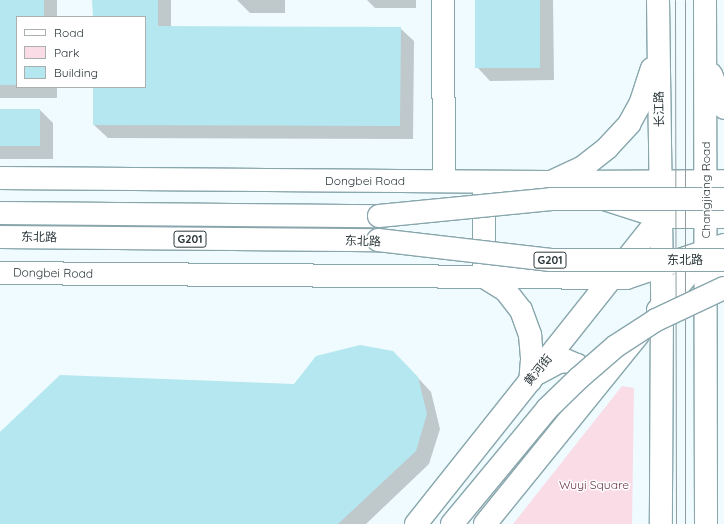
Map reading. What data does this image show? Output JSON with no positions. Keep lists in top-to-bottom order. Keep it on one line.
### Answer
{"streets":{"main road":["长江路","Dongbei Road","Changjiang Road","东北路","G201","黄河街"]},"crossings":[["长江路","Dongbei Road"],["长江路","黄河街"],["Dongbei Road","Changjiang Road"],["Dongbei Road","东北路"],["Dongbei Road","黄河街"],["Changjiang Road","东北路"]],"parks":["Wuyi Square"],"legend":["Road","Park","Building"]}
